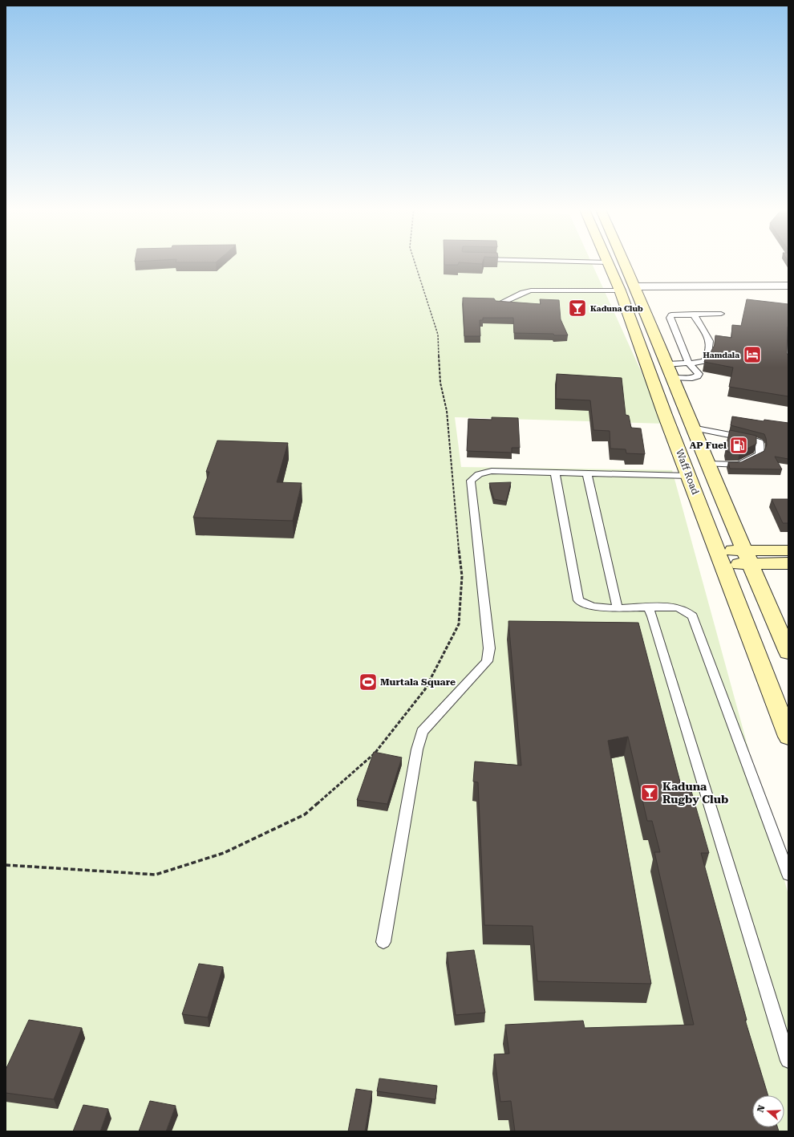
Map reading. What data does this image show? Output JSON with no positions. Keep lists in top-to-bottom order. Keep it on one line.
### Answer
{"streets":{"street":["Waff Road"]},"places":{"bar":["Kaduna Club","Kaduna Rugby Club"],"hotel":["Hamdala"],"fuel station":["AP Fuel"],"sports":["Murtala Square"]},"north":"left"}
